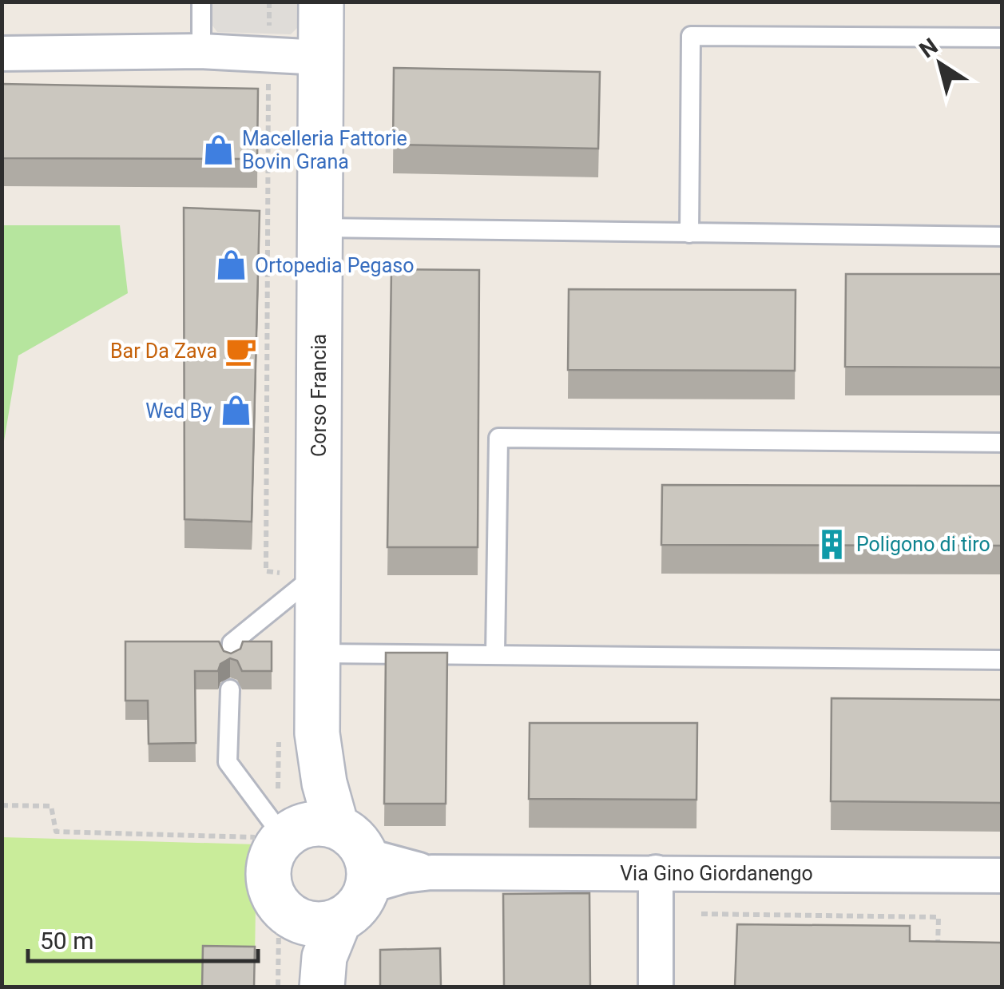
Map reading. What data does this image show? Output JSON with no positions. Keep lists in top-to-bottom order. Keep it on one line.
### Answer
{"streets":{"main road":["Corso Francia"],"street":["Via Gino Giordanengo"]},"crossings":[["Corso Francia","Via Gino Giordanengo"]],"places":{"shop":["Macelleria Fattorie Bovin Grana","Ortopedia Pegaso","Wed By"],"cafe":["Bar Da Zava"],"building":["Poligono di tiro"]},"scale_bar":"50 m","north":"top left"}
